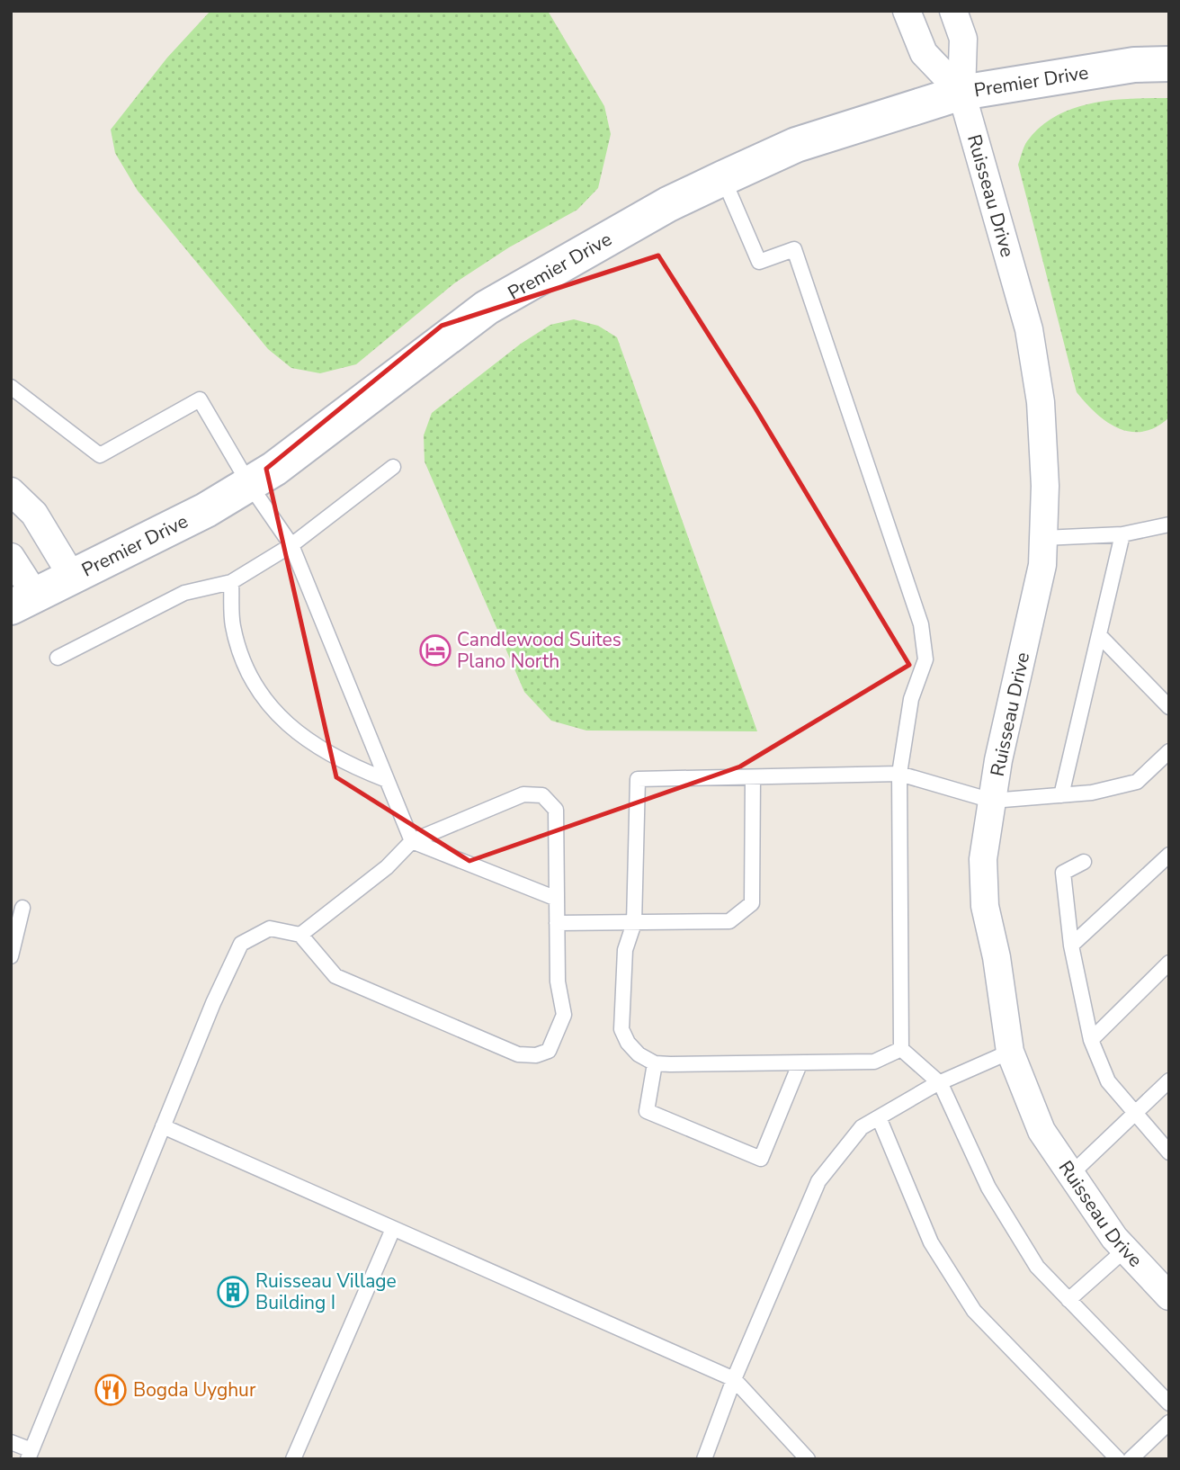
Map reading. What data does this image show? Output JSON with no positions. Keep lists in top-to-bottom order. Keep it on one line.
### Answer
{"streets":{"street":["Premier Drive","Ruisseau Drive"]},"crossings":[["Premier Drive","Ruisseau Drive"]],"places":{"hotel":["Candlewood Suites Plano North"],"building":["Ruisseau Village Building I"],"restaurant":["Bogda Uyghur"]}}
